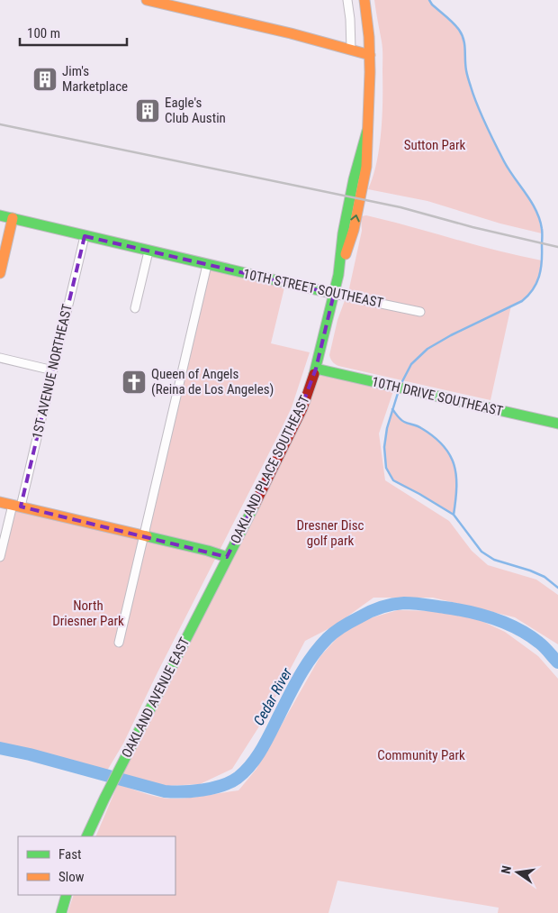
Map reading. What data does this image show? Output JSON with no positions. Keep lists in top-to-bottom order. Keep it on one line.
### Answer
{"streets":{"main road":["10TH STREET SOUTHEAST","10TH DRIVE SOUTHEAST","OAKLAND PLACE SOUTHEAST","OAKLAND AVENUE EAST"],"street":["1ST AVENUE NORTHEAST"]},"crossings":[["10TH STREET SOUTHEAST","1ST AVENUE NORTHEAST"],["10TH STREET SOUTHEAST","OAKLAND PLACE SOUTHEAST"],["10TH DRIVE SOUTHEAST","OAKLAND PLACE SOUTHEAST"],["OAKLAND PLACE SOUTHEAST","OAKLAND AVENUE EAST"]],"water":["Cedar River"],"parks":["Sutton Park","Dresner Disc golf park","North Driesner Park","Community Park"],"places":{"building":["Jim's Marketplace","Eagle's Club Austin"],"church":["Queen of Angels (Reina de Los Angeles)"]},"legend":["Fast","Slow"],"scale_bar":"100 m","north":"left"}
